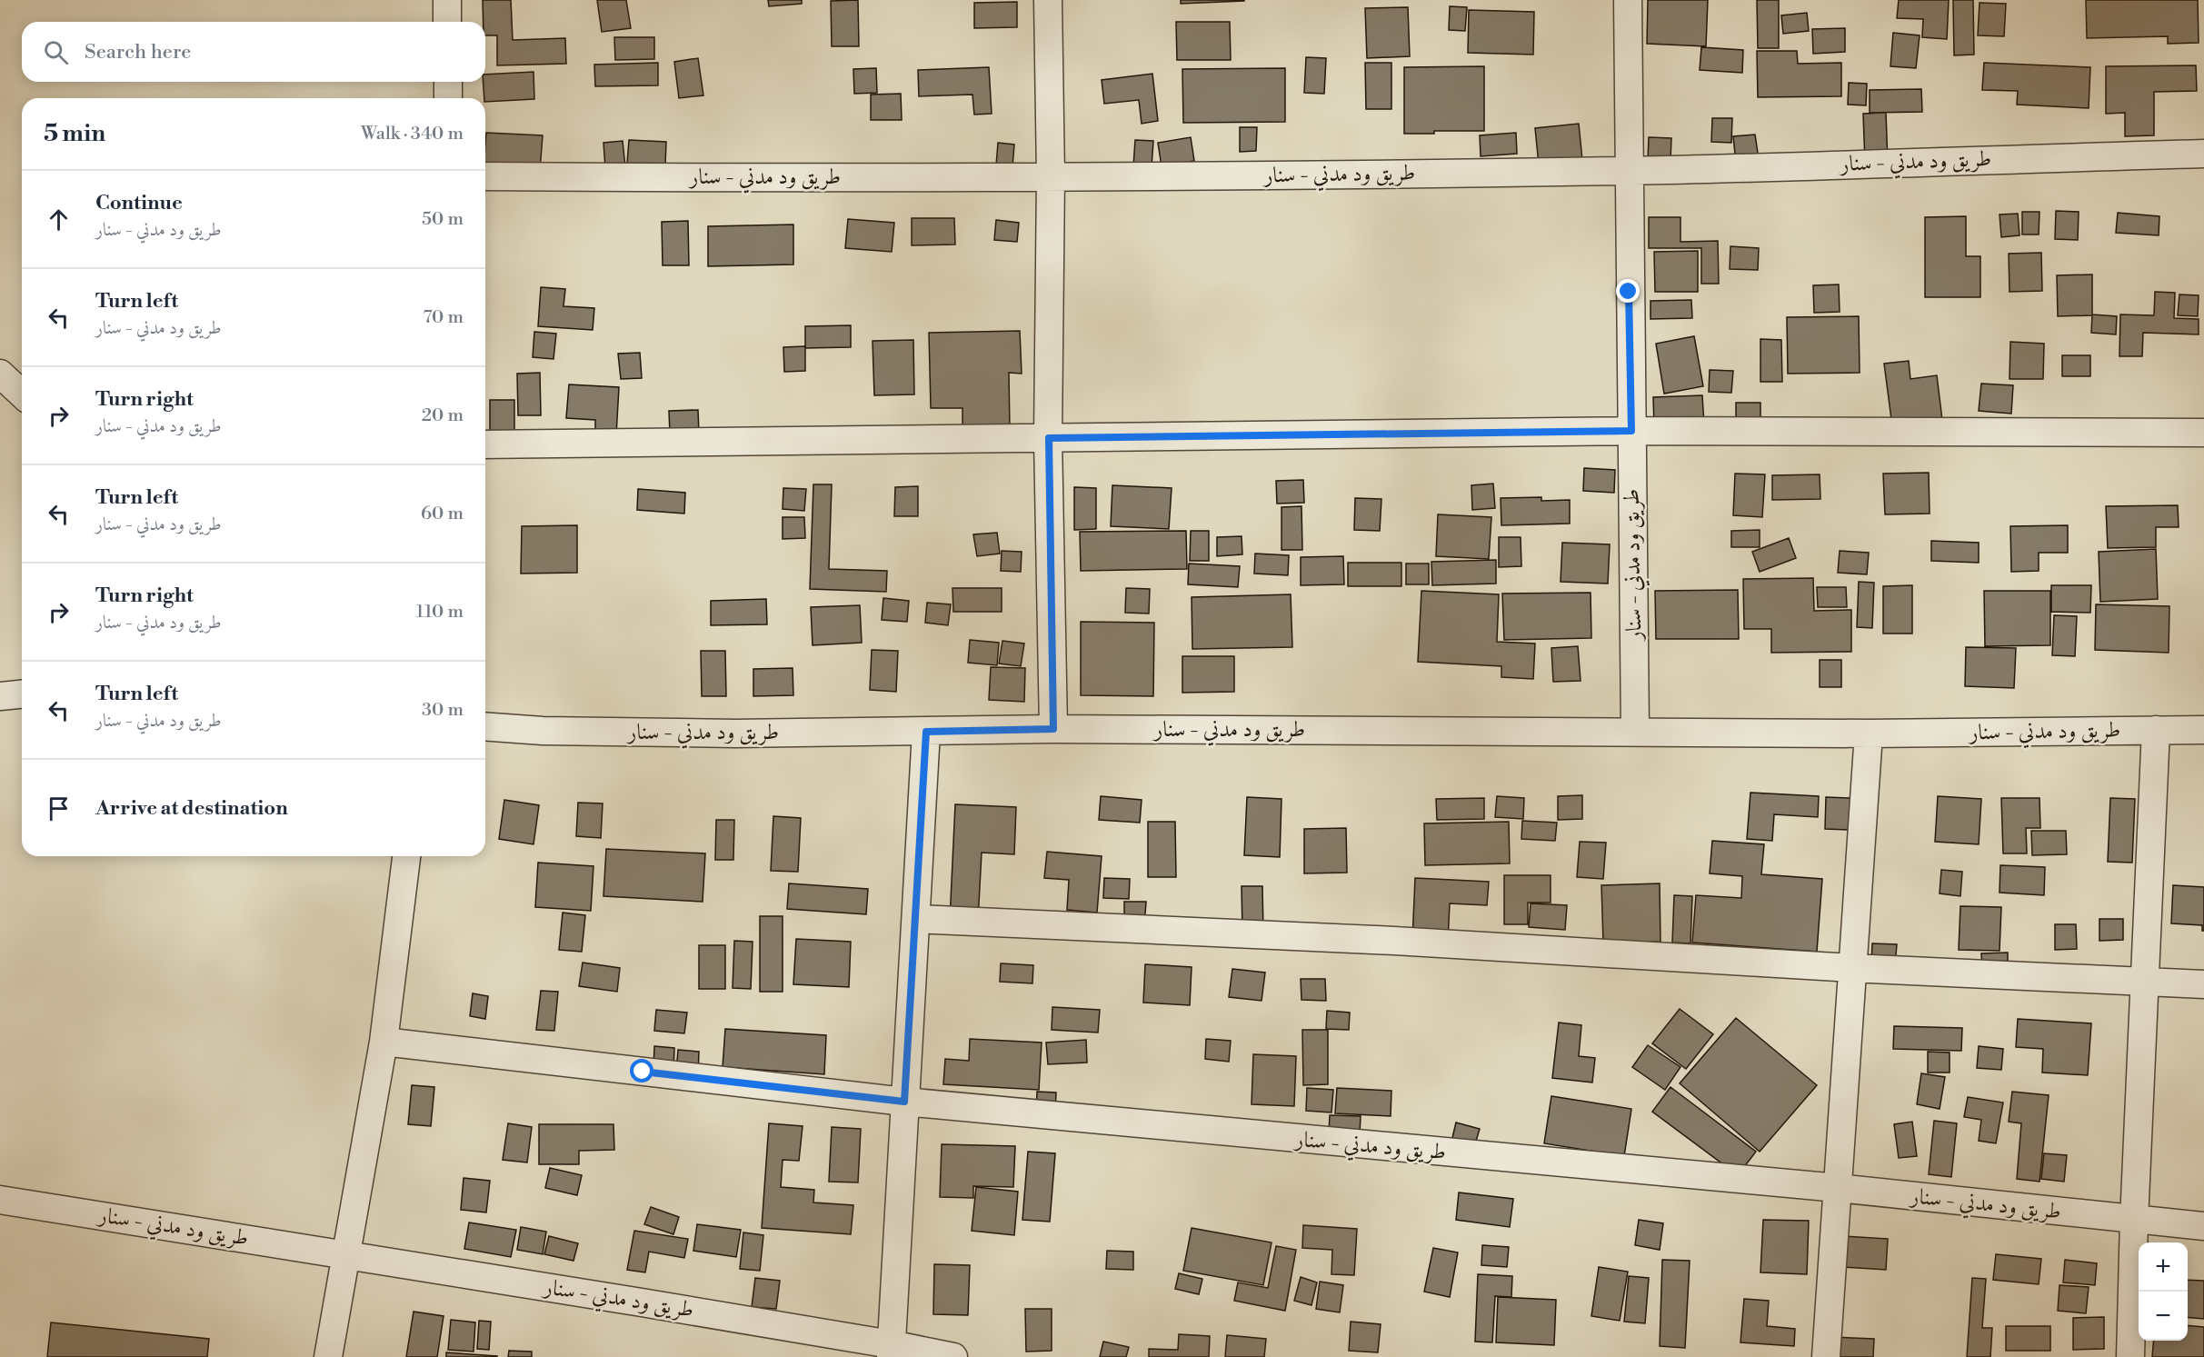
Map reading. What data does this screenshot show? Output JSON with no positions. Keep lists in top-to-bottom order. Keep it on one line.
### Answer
{"streets":{"street":["طريق ود مدني - سنار"]},"page":{"search":"Search here","heading":["5 min","Walk · 340 m"],"list":[["Continue","طريق ود مدني - سنار","50 m"],["Turn left","طريق ود مدني - سنار","70 m"],["Turn right","طريق ود مدني - سنار","20 m"],["Turn left","طريق ود مدني - سنار","60 m"],["Turn right","طريق ود مدني - سنار","110 m"],["Turn left","طريق ود مدني - سنار","30 m"],"Arrive at destination"],"map_buttons":["+","−"]}}
